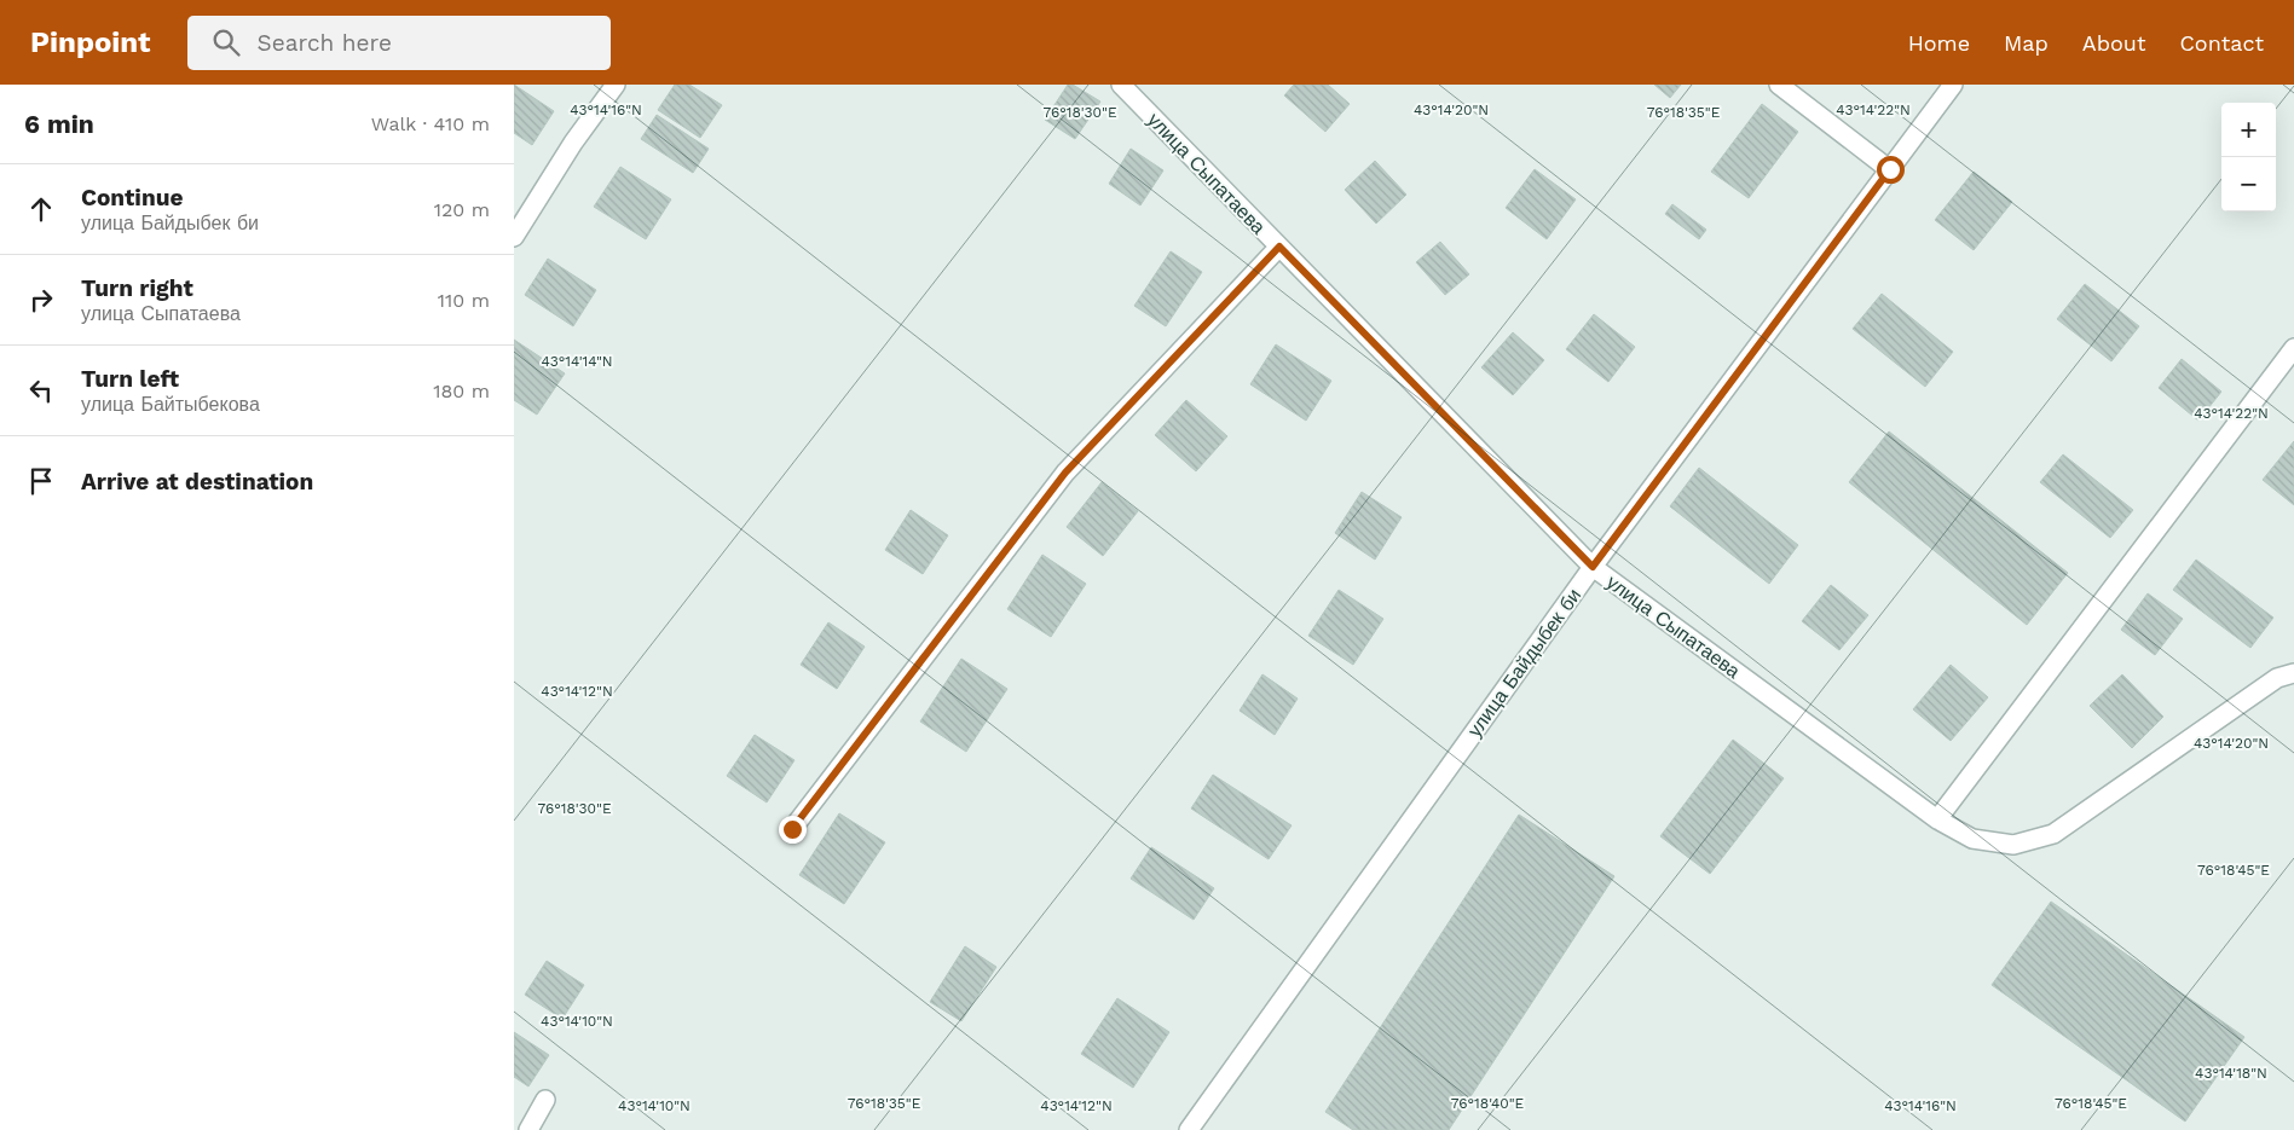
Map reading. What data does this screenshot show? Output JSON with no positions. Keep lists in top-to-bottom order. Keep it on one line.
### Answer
{"streets":{"street":["улица Сыпатаева","улица Байдыбек би"]},"crossings":[["улица Сыпатаева","улица Байдыбек би"]],"page":{"header":"Pinpoint","search":"Search here","nav":["Home","Map","About","Contact"],"heading":["6 min","Walk · 410 m"],"map_buttons":["+","−"],"list":[["Continue","улица Байдыбек би","120 m"],["Turn right","улица Сыпатаева","110 m"],["Turn left","улица Байтыбекова","180 m"],"Arrive at destination"]},"coordinates":["43°14'16\"N","43°14'20\"N","43°14'22\"N","76°18'30\"E","76°18'35\"E","43°14'14\"N","43°14'12\"N","76°18'45\"E","43°14'10\"N","43°14'18\"N","76°18'40\"E"]}
